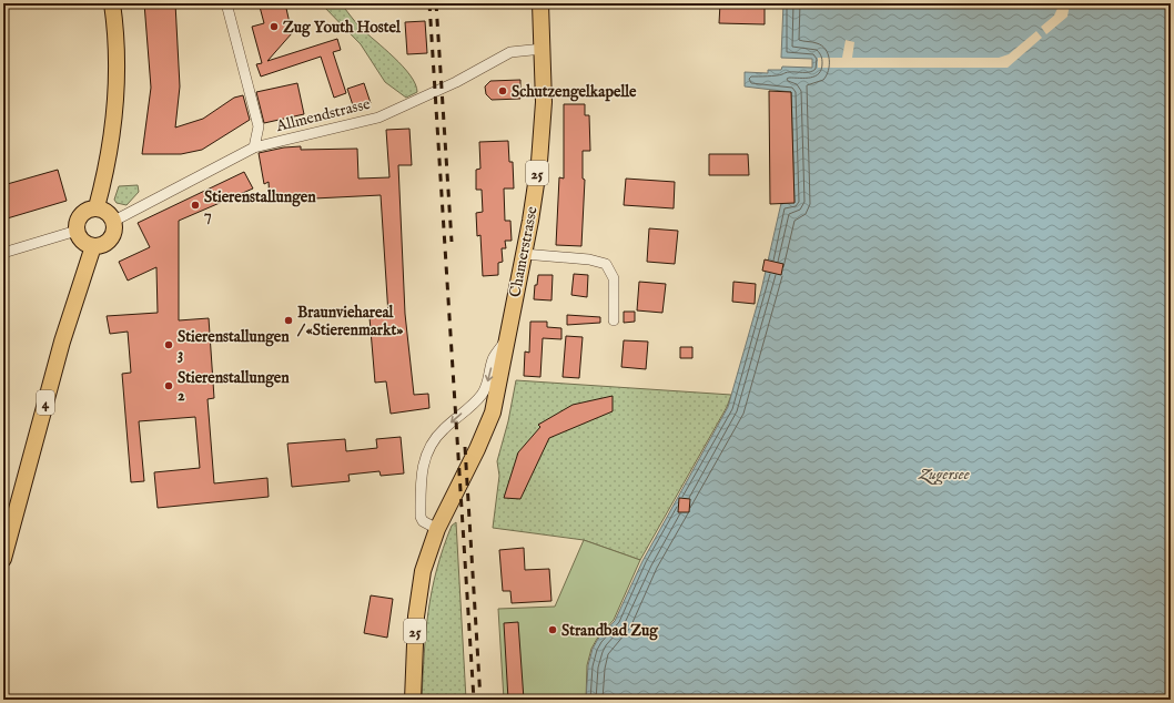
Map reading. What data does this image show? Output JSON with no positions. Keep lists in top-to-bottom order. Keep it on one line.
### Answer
{"streets":{"main road":["25","Chamerstrasse","4"],"street":["Allmendstrasse"]},"crossings":[["Allmendstrasse","Chamerstrasse"],["Allmendstrasse","4"]],"water":["Zugersee"],"places":["Zug Youth Hostel","Schutzengelkapelle","Stierenstallungen 7","Braunviehareal / «Stierenmarkt»","Stierenstallungen 3","Stierenstallungen 2","Strandbad Zug"]}
